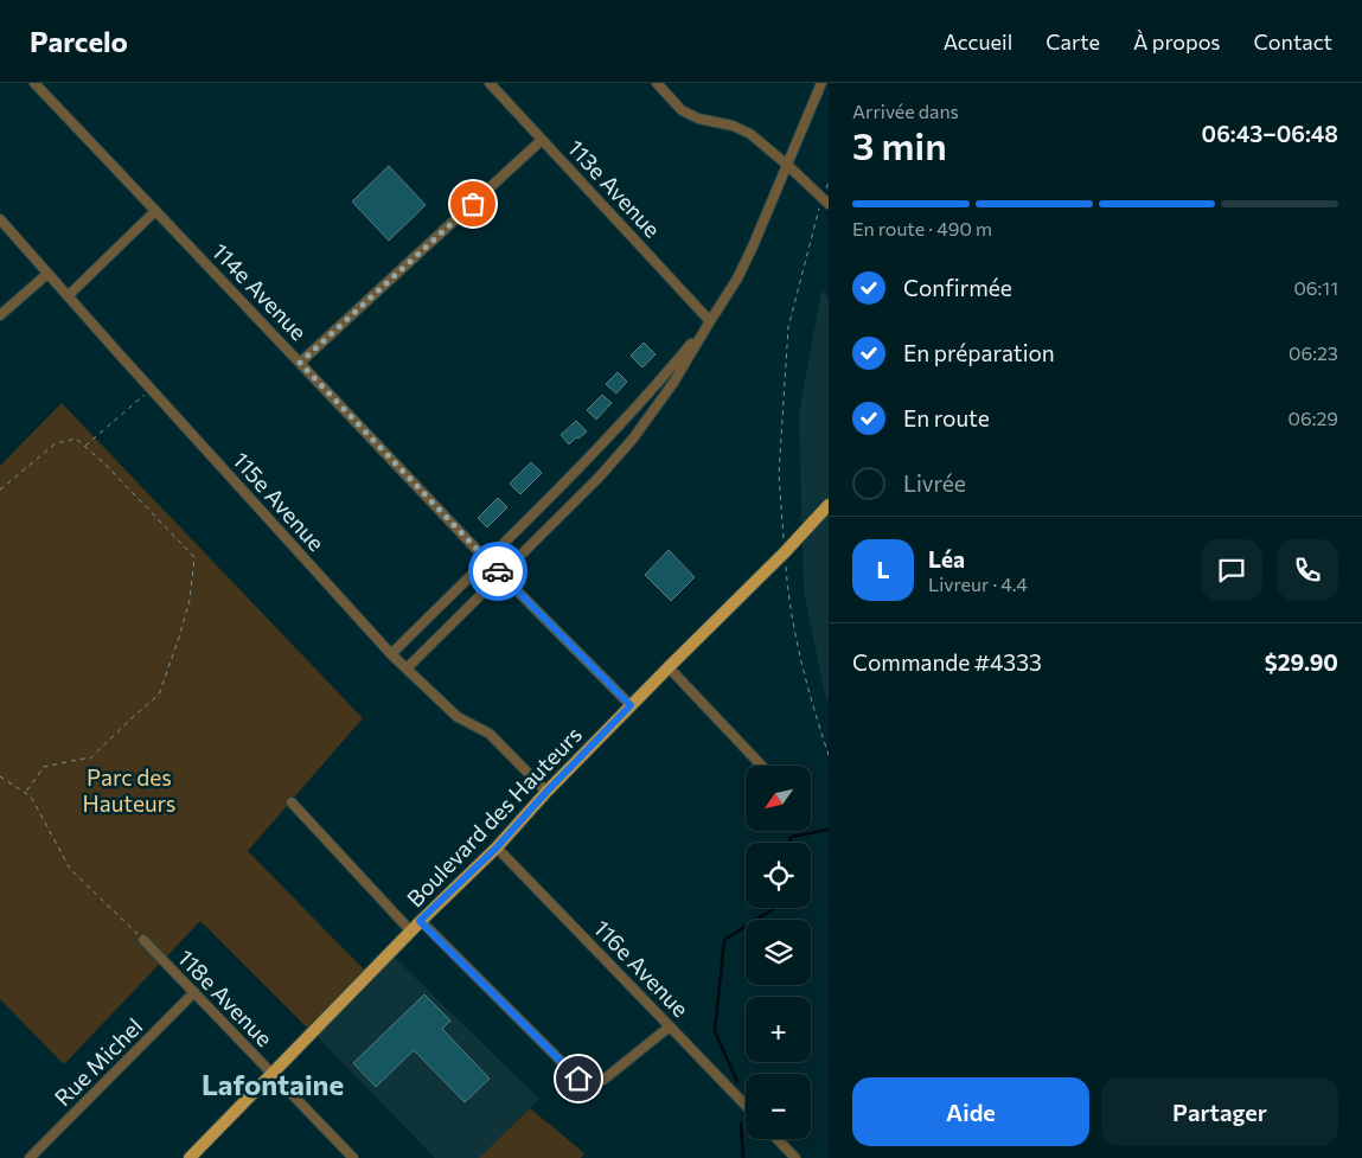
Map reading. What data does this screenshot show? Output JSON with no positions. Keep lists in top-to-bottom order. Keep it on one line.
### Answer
{"streets":{"main road":["Boulevard des Hauteurs"],"street":["113e Avenue","114e Avenue","115e Avenue","116e Avenue","118e Avenue","Rue Michel"]},"crossings":[["114e Avenue","Boulevard des Hauteurs"],["115e Avenue","Boulevard des Hauteurs"],["Boulevard des Hauteurs","116e Avenue"],["Boulevard des Hauteurs","118e Avenue"],["118e Avenue","Rue Michel"]],"districts":["Lafontaine"],"parks":["Parc des Hauteurs"],"north":"bottom left","page":{"header":"Parcelo","nav":["Accueil","Carte","À propos","Contact"],"heading":["3 min","Arrivée dans","06:43–06:48"],"panel":["Léa","Livreur · 4.4","Commande #4333","$29.90"],"bar":"En route · 490 m","list":[["Confirmée","06:11"],["En préparation","06:23"],["En route","06:29"],"Livrée"],"round":"L","map_buttons":["+","−"],"buttons":["Aide","Partager"]}}
